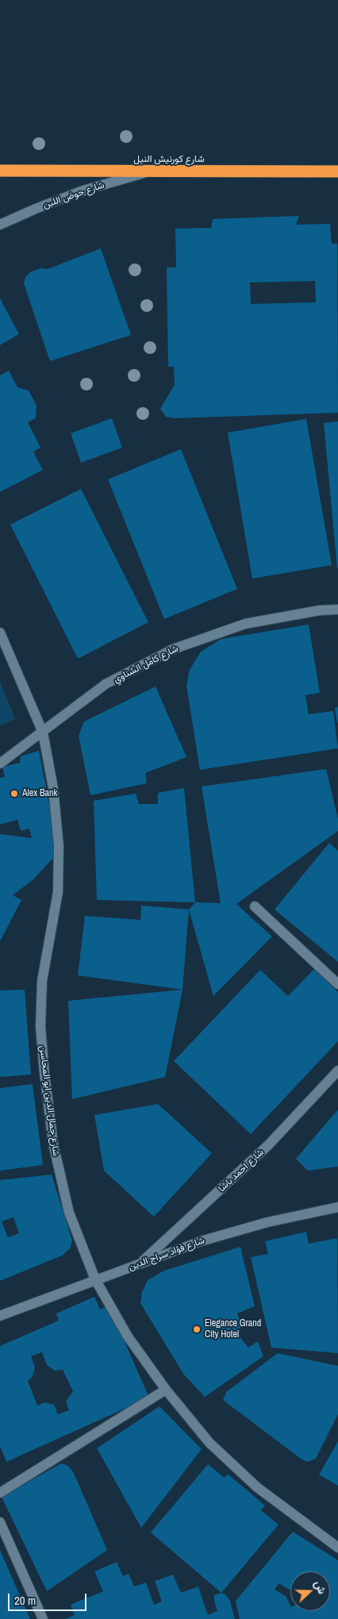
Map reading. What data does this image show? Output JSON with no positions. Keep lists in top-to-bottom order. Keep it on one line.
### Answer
{"streets":{"highway":["شارع كورنيش النيل"],"street":["شارع حوض اللبن","شارع كامل الشناوي","شارع جمال الدين ابو المحاسن","شارع احمد باشا","شارع فؤاد سراج الدين"]},"crossings":[["شارع كورنيش النيل","شارع حوض اللبن"],["شارع كامل الشناوي","شارع جمال الدين ابو المحاسن"],["شارع جمال الدين ابو المحاسن","شارع فؤاد سراج الدين"],["شارع احمد باشا","شارع فؤاد سراج الدين"]],"places":["Alex Bank","Elegance Grand City Hotel"],"scale_bar":"20 m","north":"right"}
